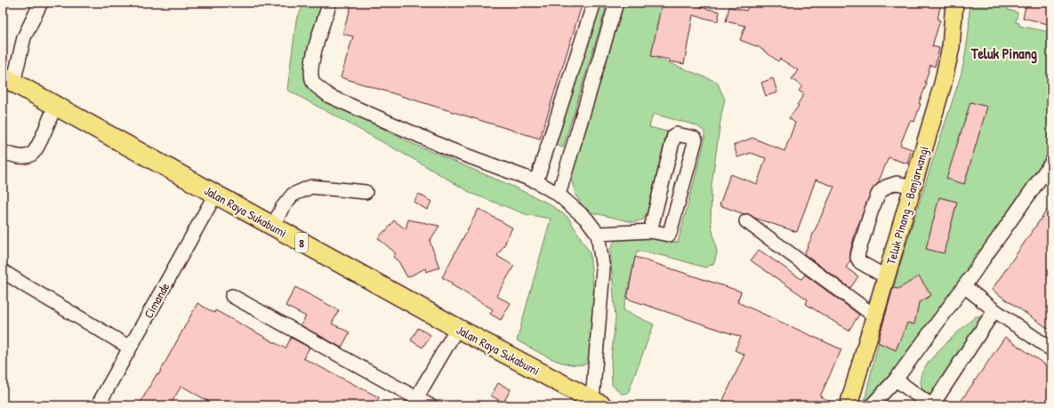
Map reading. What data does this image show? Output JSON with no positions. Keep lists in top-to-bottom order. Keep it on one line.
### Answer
{"streets":{"highway":["Jalan Raya Sukabumi","8"],"main road":["Teluk Pinang - Banjarwangi"],"street":["Cimande"]},"crossings":[["Jalan Raya Sukabumi","Cimande"]],"districts":["Teluk Pinang"]}
